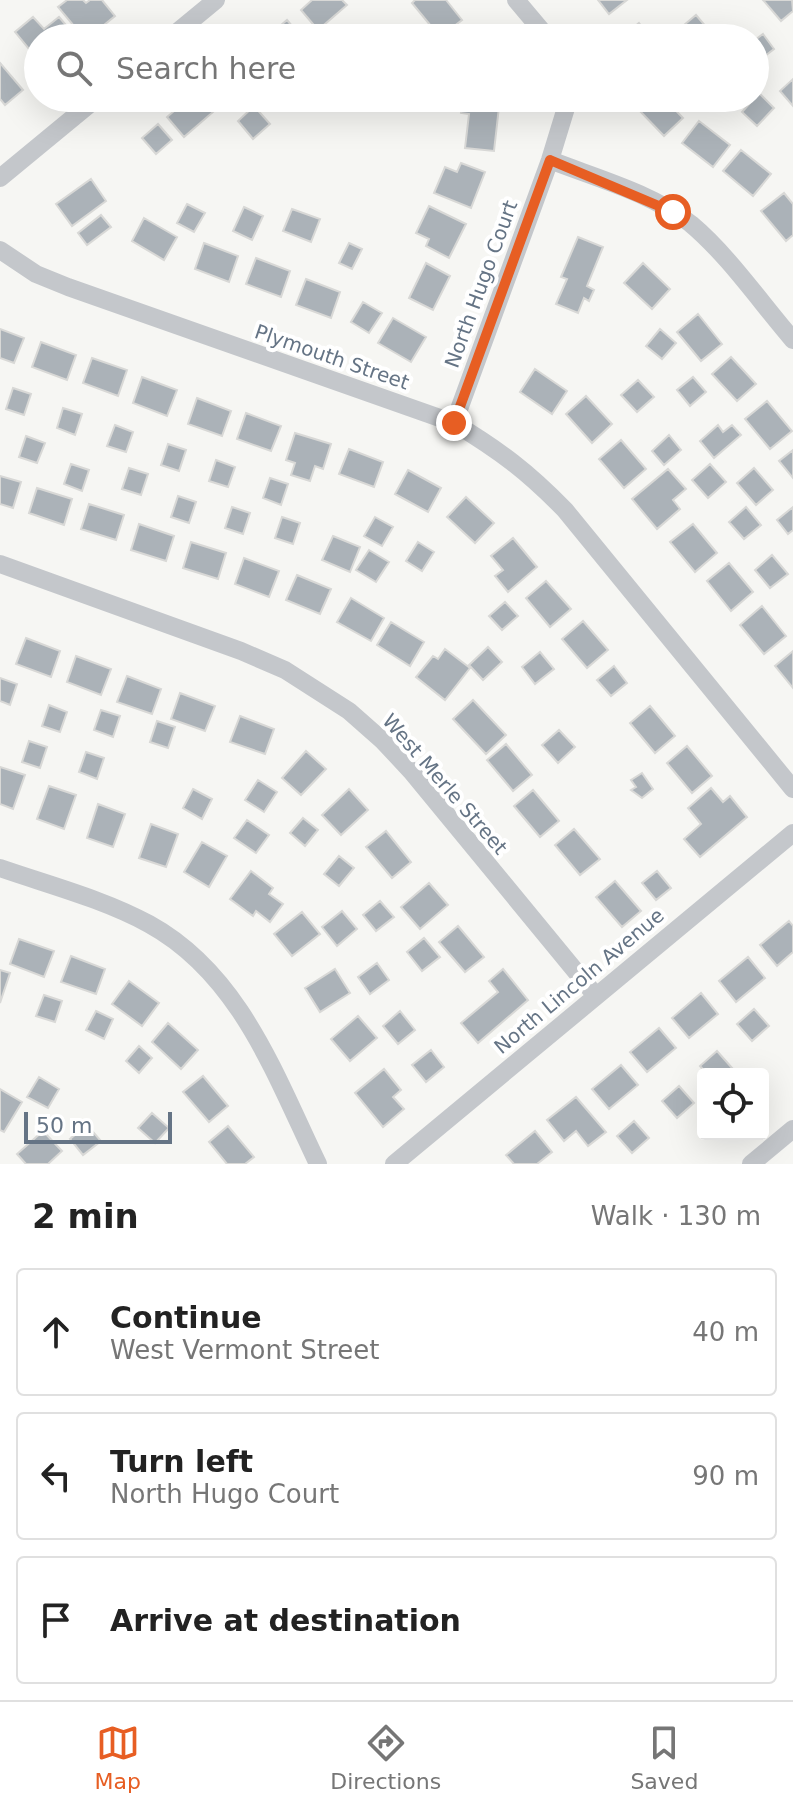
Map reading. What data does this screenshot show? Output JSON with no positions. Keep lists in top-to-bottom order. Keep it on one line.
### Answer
{"streets":{"street":["North Hugo Court","Plymouth Street","West Merle Street","North Lincoln Avenue"]},"crossings":[["North Hugo Court","Plymouth Street"],["West Merle Street","North Lincoln Avenue"]],"scale_bar":"50 m","page":{"search":"Search here","scale":"50 m","heading":["2 min","Walk · 130 m"],"list":[["Continue","West Vermont Street","40 m"],["Turn left","North Hugo Court","90 m"],"Arrive at destination"],"nav":["Map","Directions","Saved"]}}
